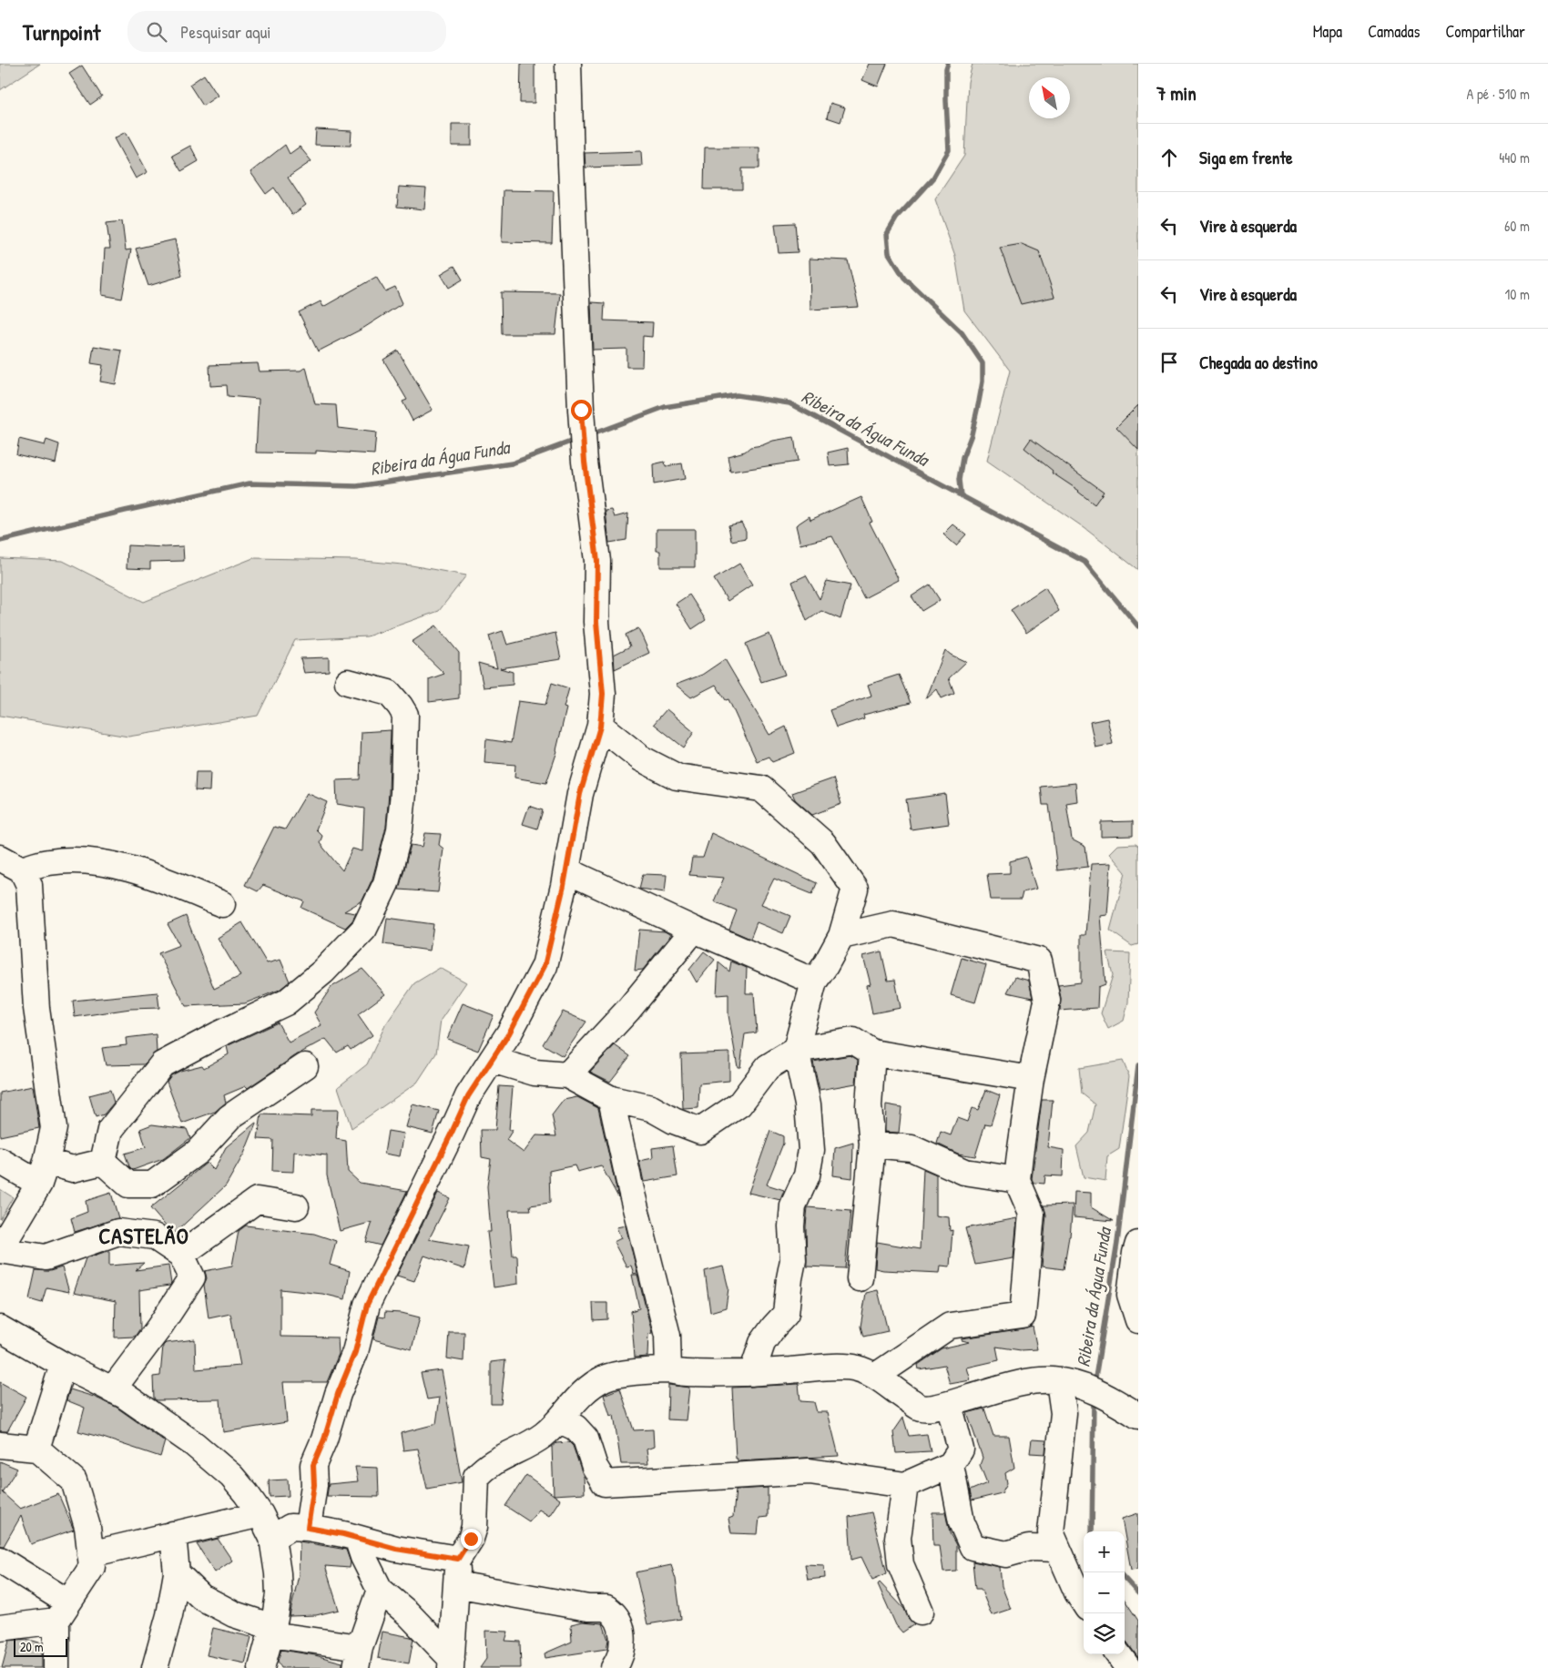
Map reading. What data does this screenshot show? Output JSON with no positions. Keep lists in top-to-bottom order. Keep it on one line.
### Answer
{"districts":["CASTELÃO"],"water":["Ribeira da Água Funda"],"scale_bar":"20 m","north":"top left","page":{"header":"Turnpoint","search":"Pesquisar aqui","nav":["Mapa","Camadas","Compartilhar"],"heading":["7 min","A pé · 510 m"],"list":[["Siga em frente","440 m"],["Vire à esquerda","60 m"],["Vire à esquerda","10 m"],"Chegada ao destino"],"map_buttons":["+","−"],"scale":"20 m"}}
